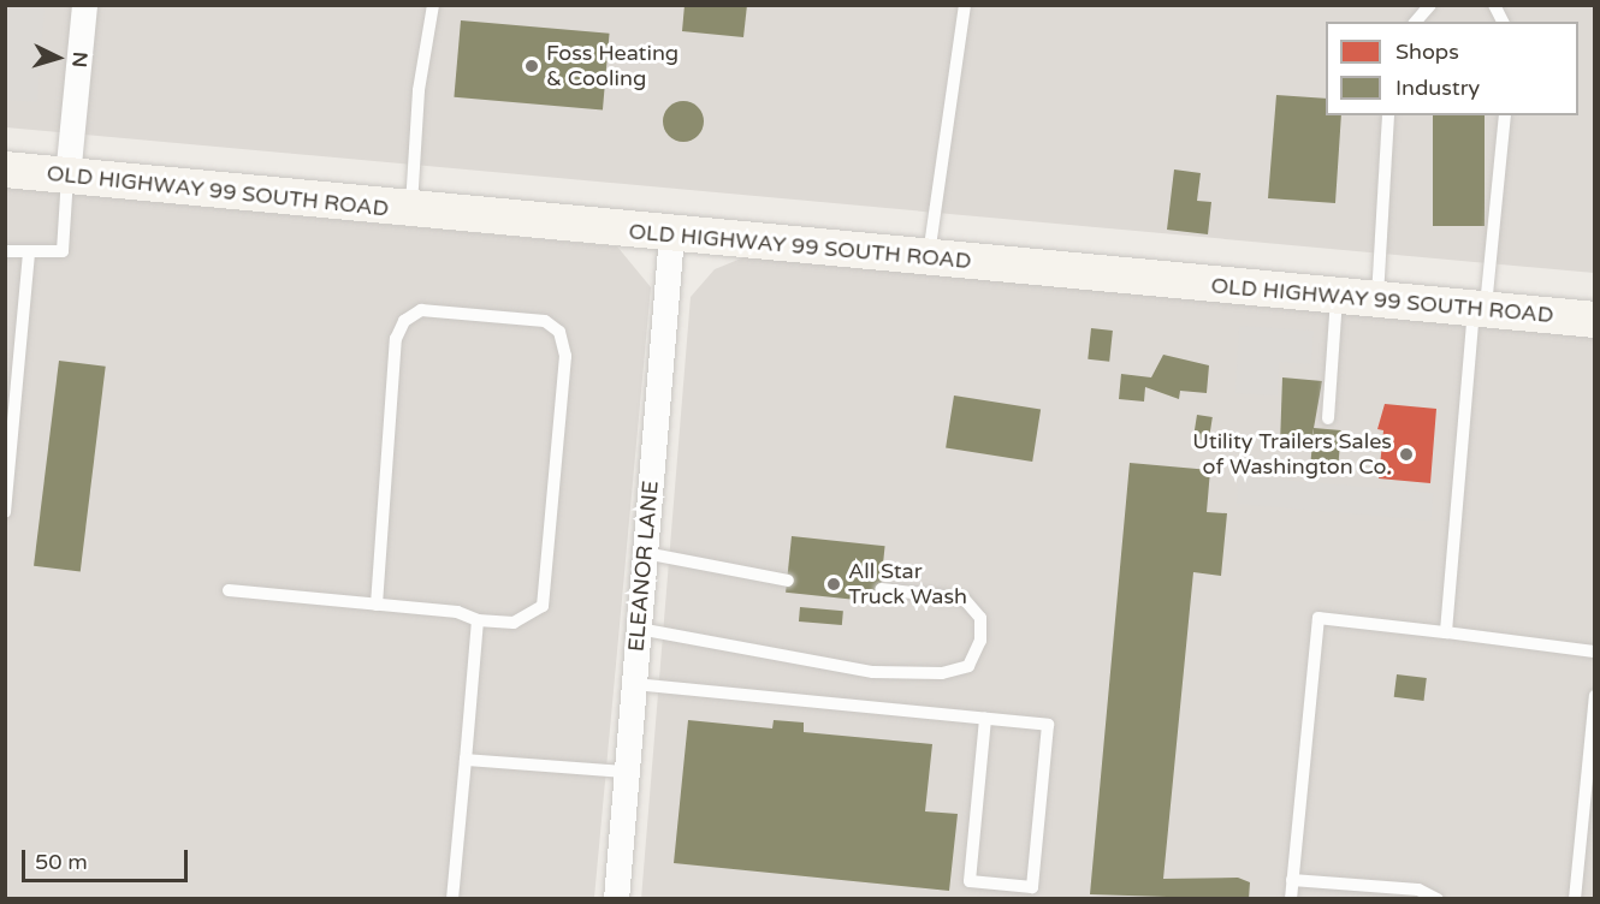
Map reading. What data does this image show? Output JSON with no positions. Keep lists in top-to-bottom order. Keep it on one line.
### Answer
{"streets":{"street":["OLD HIGHWAY 99 SOUTH ROAD","ELEANOR LANE"]},"crossings":[["OLD HIGHWAY 99 SOUTH ROAD","ELEANOR LANE"]],"places":["Foss Heating & Cooling","Utility Trailers Sales of Washington Co.","All Star Truck Wash"],"legend":["Shops","Industry"],"scale_bar":"50 m","north":"right"}
